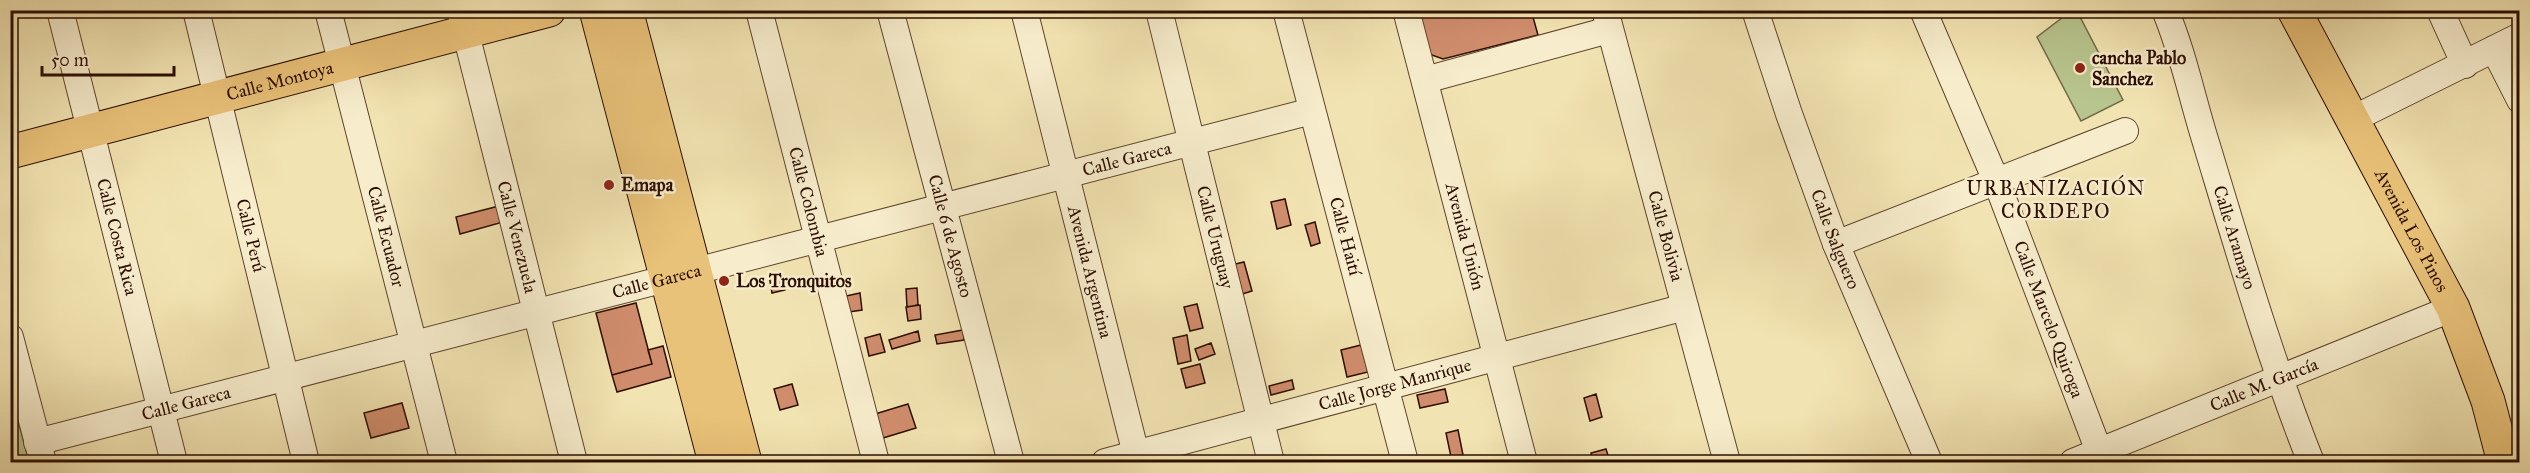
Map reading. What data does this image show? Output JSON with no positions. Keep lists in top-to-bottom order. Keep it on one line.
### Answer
{"streets":{"main road":["Calle Montoya","Avenida Los Pinos"],"street":["Calle Gareca","Calle Colombia","Calle Costa Rica","Calle Ecuador","Avenida Unión","Calle Bolivia","Calle Perú","Calle Venezuela","Calle 6 de Agosto","Calle Uruguay","Calle Haití","Calle Aramayo","Calle Salguero","Avenida Argentina","Calle Marcelo Quiroga","Calle Jorge Manrique","Calle M. García"]},"crossings":[["Calle Montoya","Calle Costa Rica"],["Calle Montoya","Calle Ecuador"],["Calle Montoya","Calle Perú"],["Calle Montoya","Calle Venezuela"],["Calle Gareca","Calle Colombia"],["Calle Gareca","Calle Costa Rica"],["Calle Gareca","Calle Ecuador"],["Calle Gareca","Calle Perú"],["Calle Gareca","Calle Venezuela"],["Calle Gareca","Calle 6 de Agosto"],["Calle Gareca","Calle Uruguay"],["Calle Gareca","Calle Haití"],["Calle Gareca","Avenida Argentina"],["Avenida Los Pinos","Calle M. García"],["Avenida Unión","Calle Jorge Manrique"],["Calle Bolivia","Calle Jorge Manrique"],["Calle Uruguay","Calle Jorge Manrique"],["Calle Haití","Calle Jorge Manrique"],["Calle Aramayo","Calle M. García"],["Avenida Argentina","Calle Jorge Manrique"],["Calle Marcelo Quiroga","Calle M. García"]],"districts":["URBANIZACIÓN CORDEPO"],"places":["cancha Pablo Sanchez","Emapa","Los Tronquitos"],"scale_bar":"50 m"}
